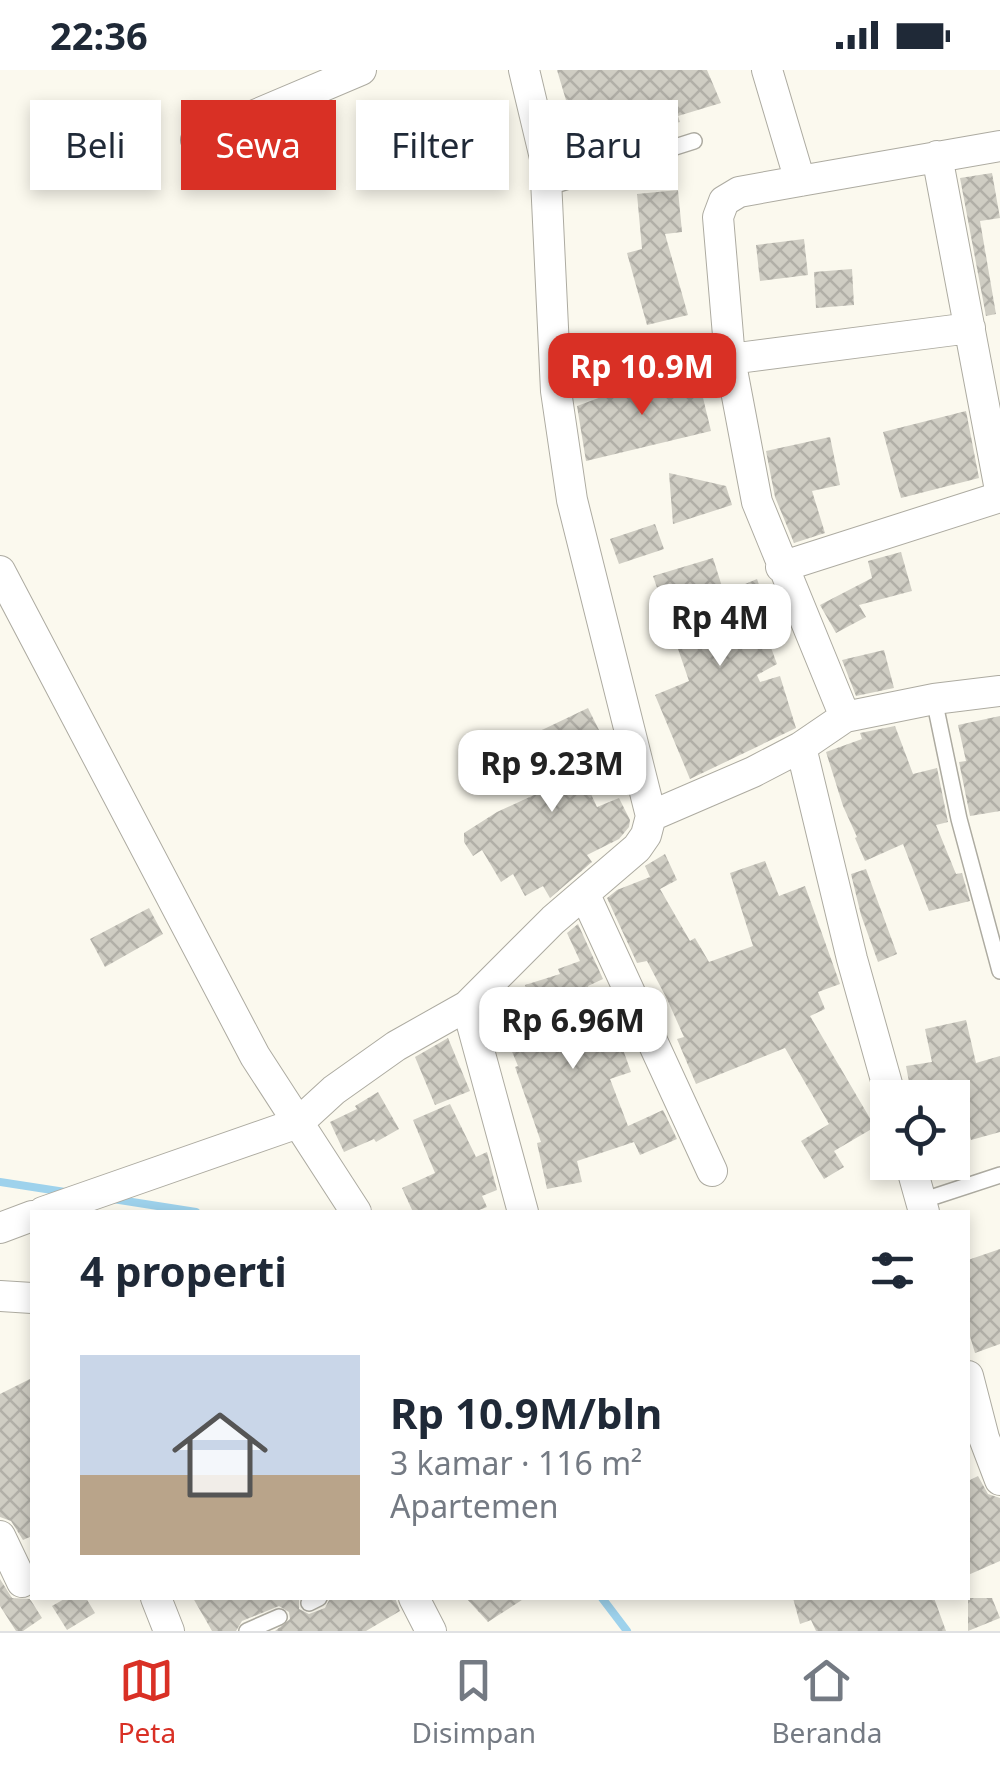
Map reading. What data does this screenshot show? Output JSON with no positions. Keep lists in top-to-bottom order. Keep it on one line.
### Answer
{"page":{"status":"22:36","chip":["Beli","Sewa","Filter","Baru"],"price":["Rp 10.9M","Rp 4M","Rp 9.23M","Rp 6.96M"],"heading":"4 properti","list":[{"name":"Rp 10.9M/bln","note":"3 kamar · 116 m² · Apartemen"}],"tabs":["Peta","Disimpan","Beranda"]}}
